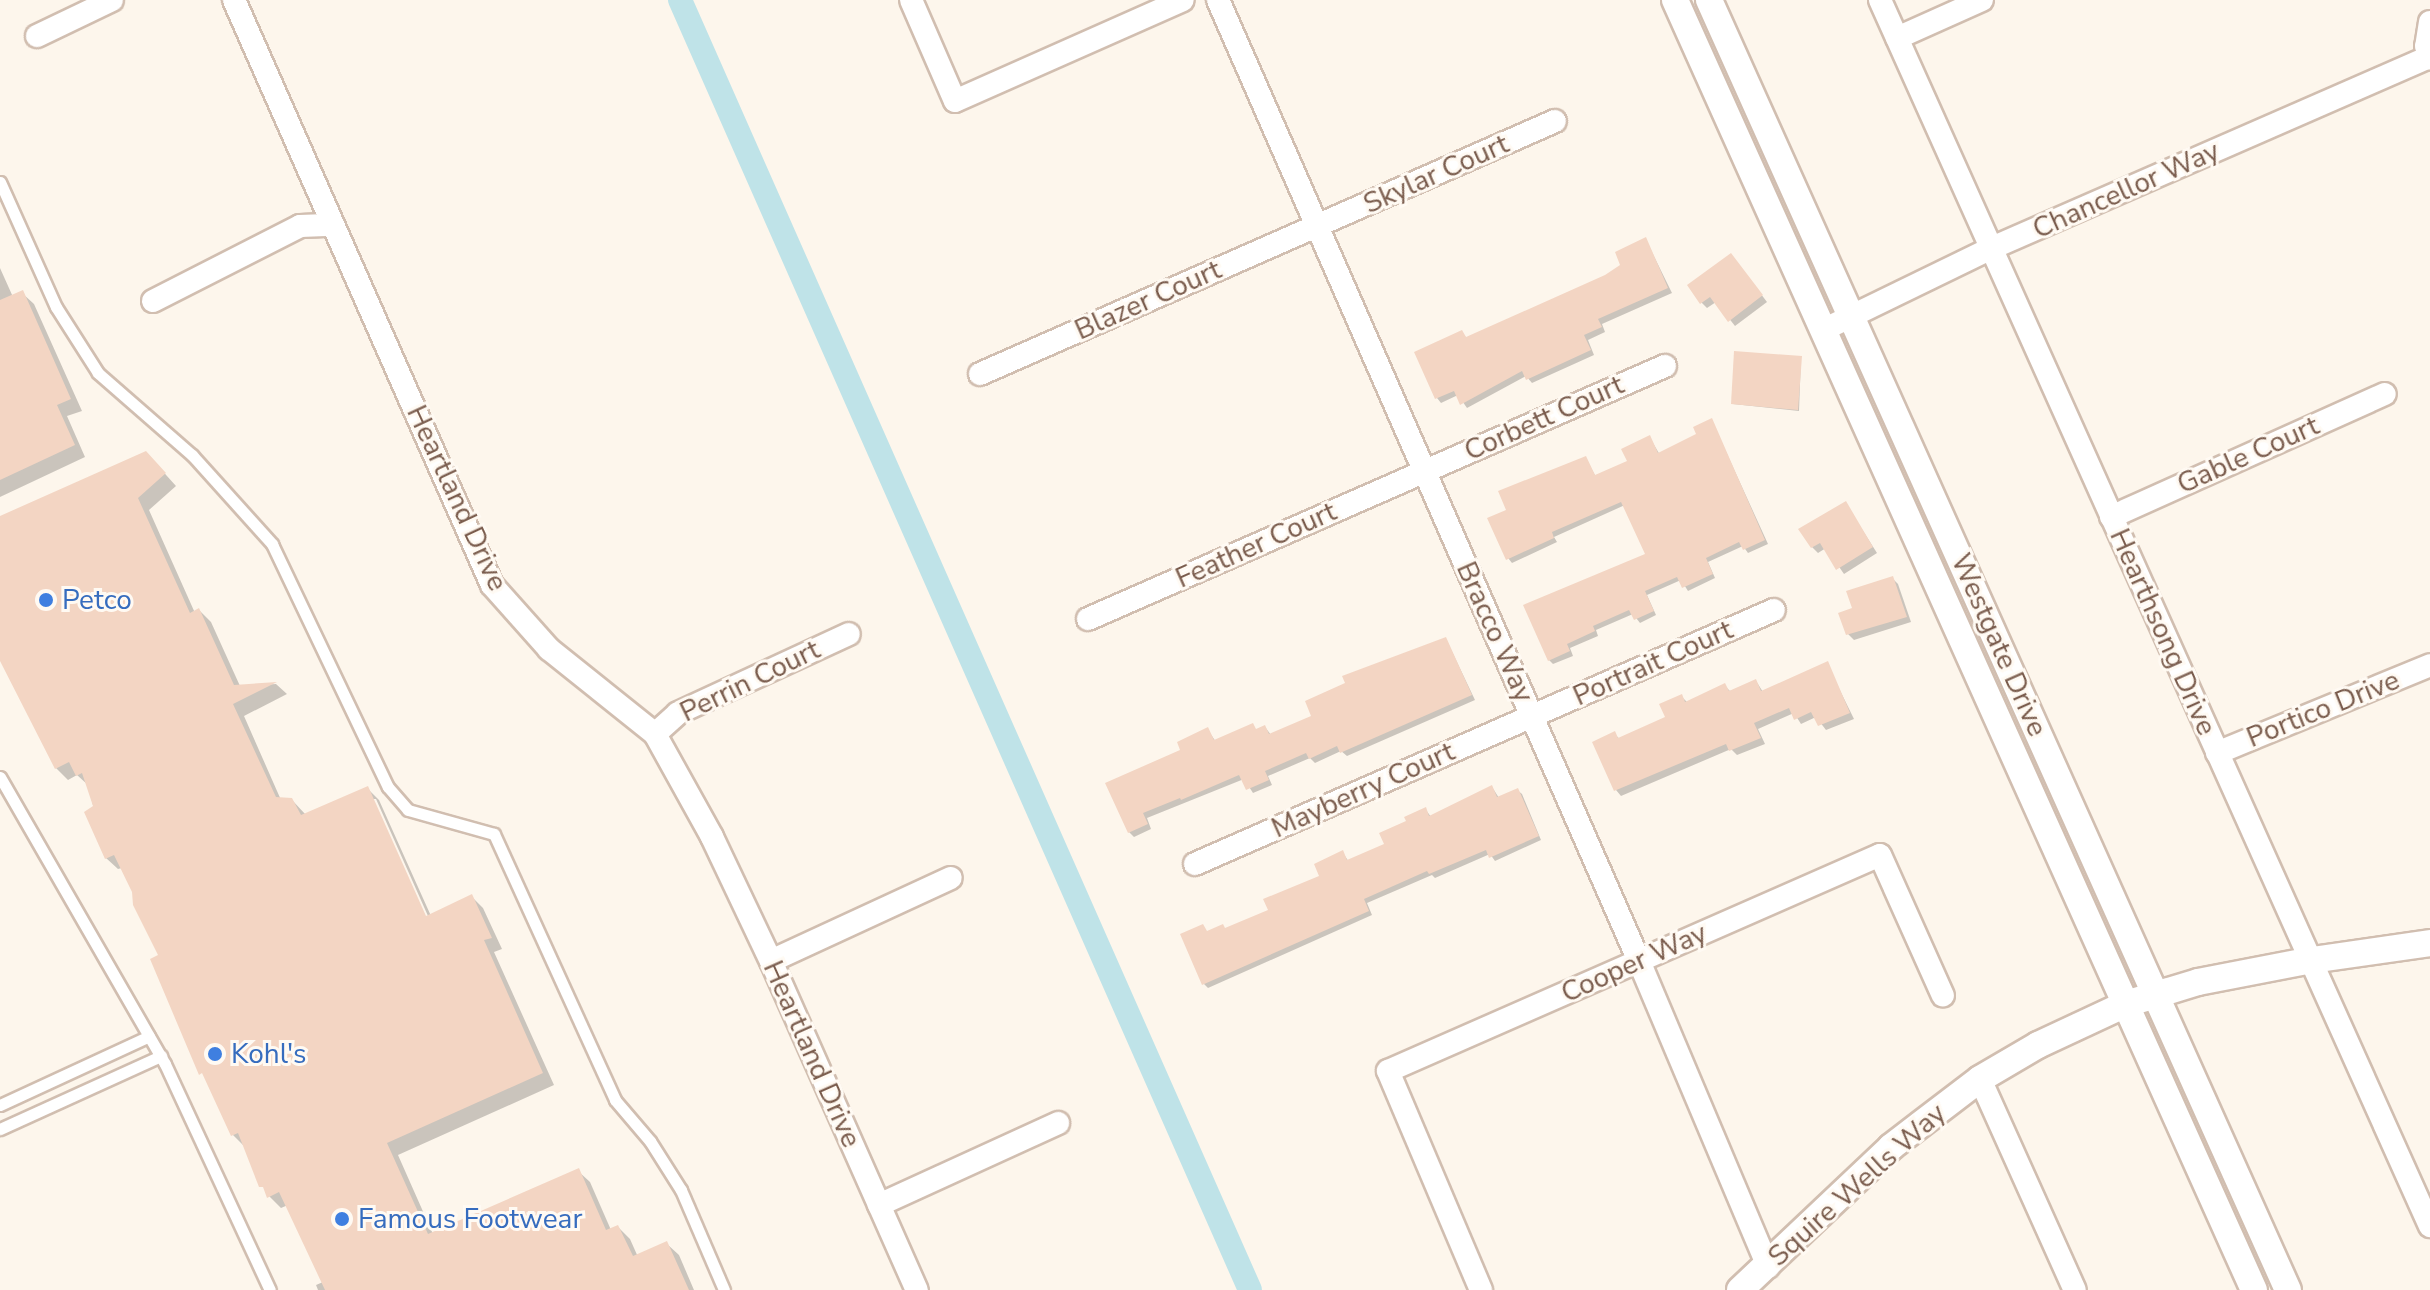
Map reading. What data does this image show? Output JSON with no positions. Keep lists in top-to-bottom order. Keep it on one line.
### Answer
{"streets":{"street":["Skylar Court","Chancellor Way","Blazer Court","Corbett Court","Gable Court","Heartland Drive","Feather Court","Bracco Way","Hearthsong Drive","Westgate Drive","Portrait Court","Perrin Court","Portico Drive","Mayberry Court","Cooper Way","Squire Wells Way"]},"crossings":[["Skylar Court","Blazer Court"],["Skylar Court","Bracco Way"],["Chancellor Way","Hearthsong Drive"],["Chancellor Way","Westgate Drive"],["Blazer Court","Bracco Way"],["Corbett Court","Feather Court"],["Corbett Court","Bracco Way"],["Gable Court","Hearthsong Drive"],["Heartland Drive","Perrin Court"],["Feather Court","Bracco Way"],["Bracco Way","Portrait Court"],["Bracco Way","Mayberry Court"],["Bracco Way","Cooper Way"],["Bracco Way","Squire Wells Way"],["Hearthsong Drive","Portico Drive"],["Hearthsong Drive","Squire Wells Way"],["Westgate Drive","Squire Wells Way"],["Portrait Court","Mayberry Court"]],"places":["Petco","Kohl's","Famous Footwear"]}
